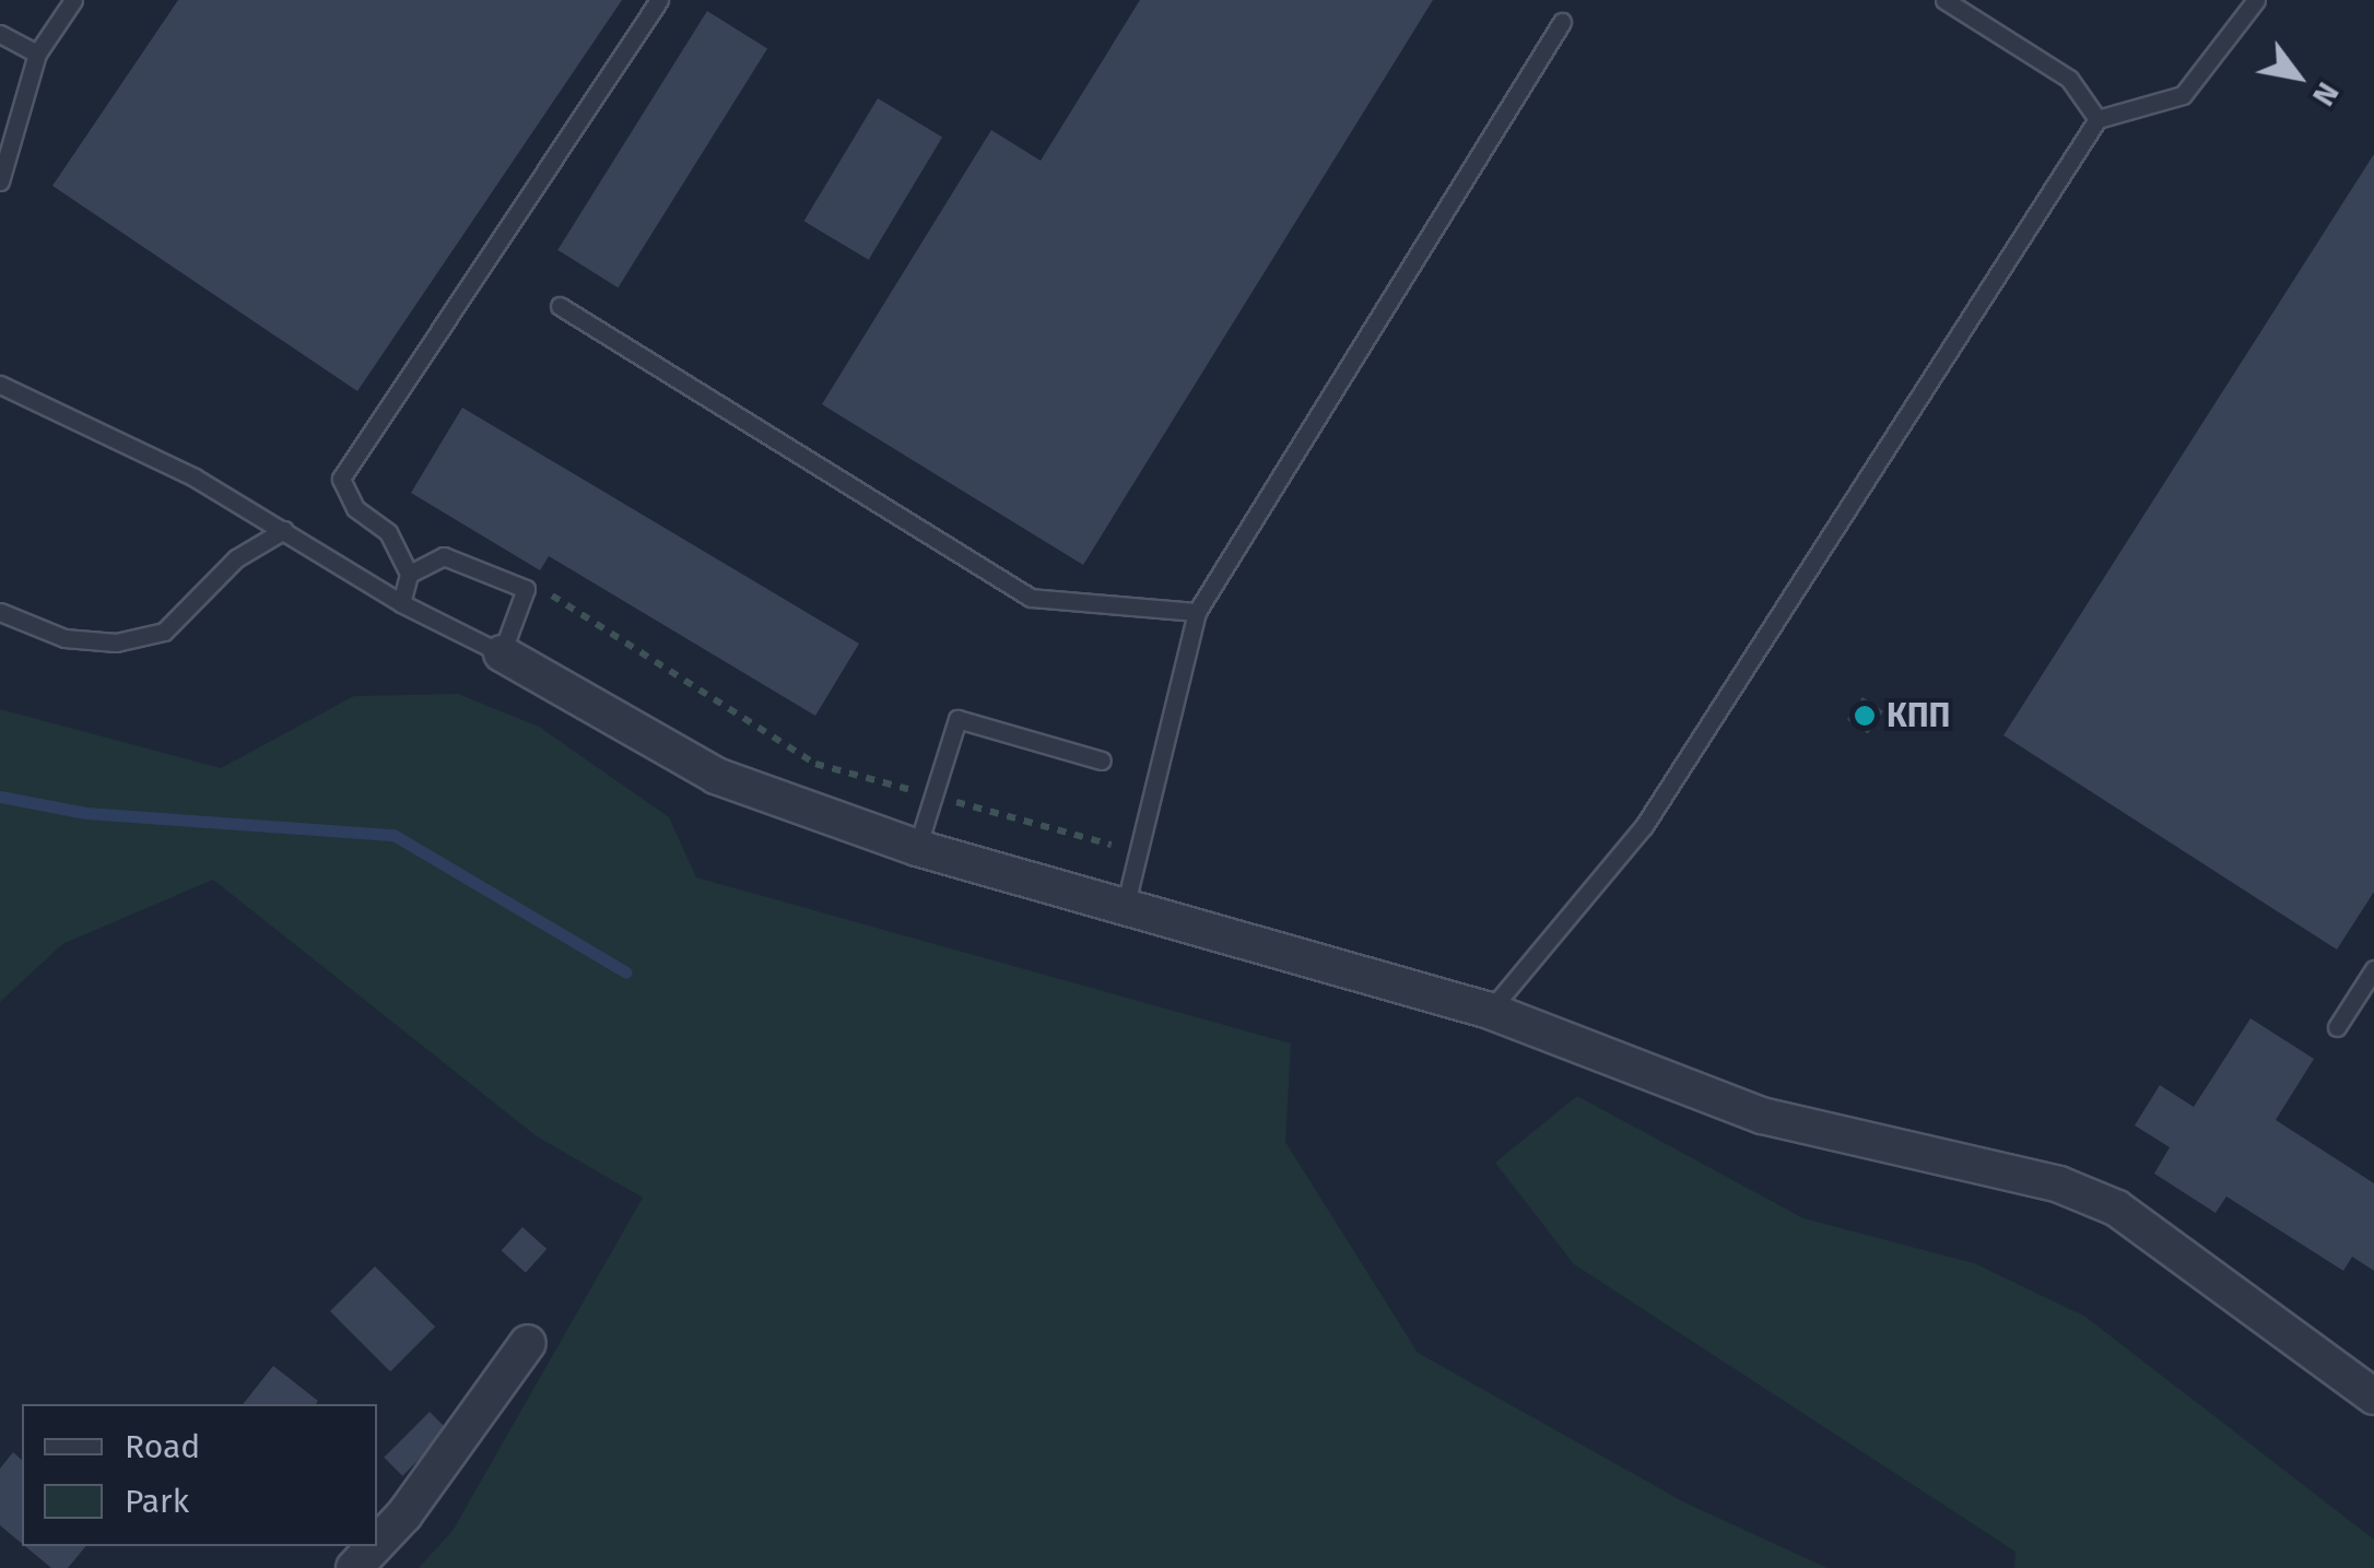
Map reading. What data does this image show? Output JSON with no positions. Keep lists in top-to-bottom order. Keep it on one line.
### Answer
{"places":["КПП"],"legend":["Road","Park"],"north":"bottom right"}
